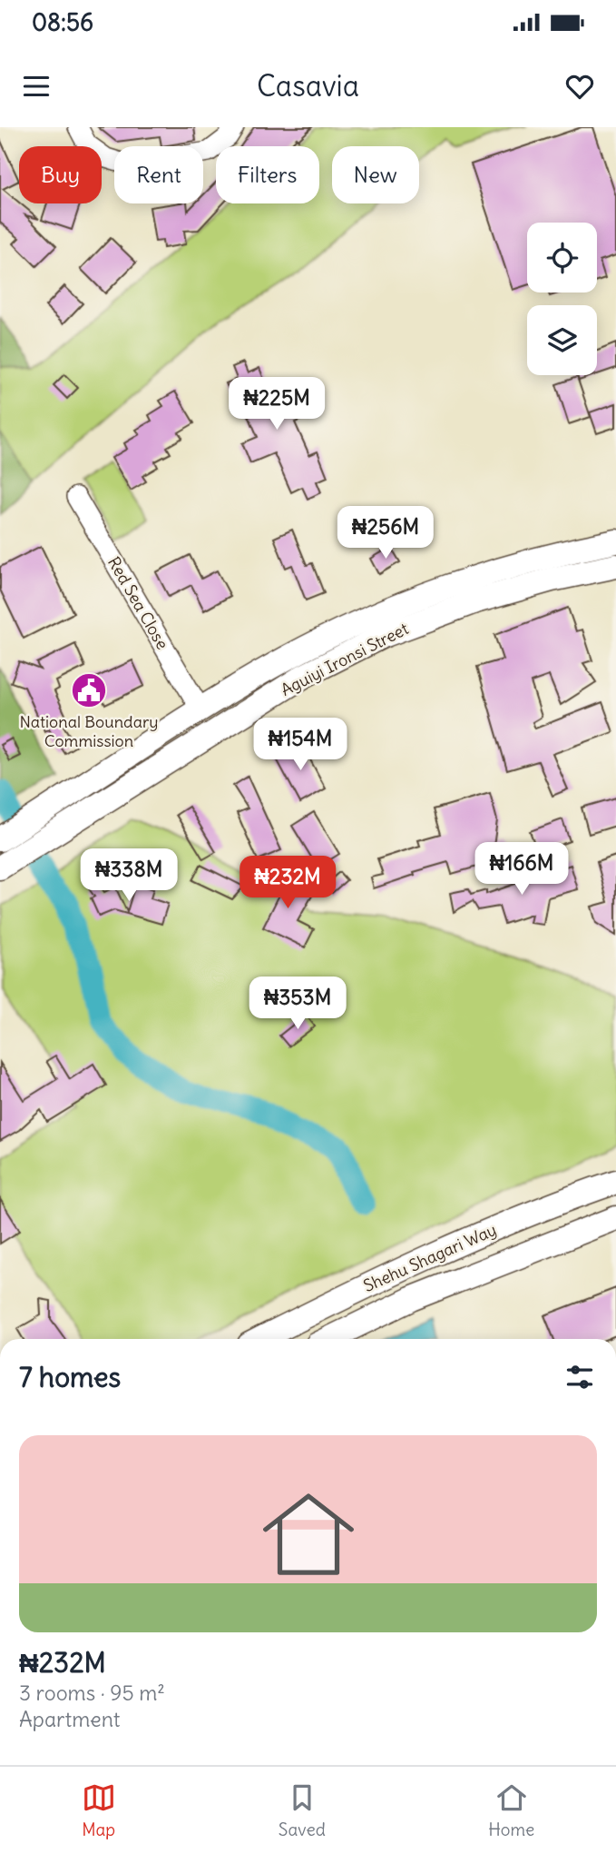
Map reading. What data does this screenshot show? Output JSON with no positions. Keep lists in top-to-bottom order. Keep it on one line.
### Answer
{"streets":{"main road":["Aguiyi Ironsi Street","Shehu Shagari Way"],"street":["Red Sea Close"]},"crossings":[["Red Sea Close","Aguiyi Ironsi Street"]],"places":{"public building":["National Boundary Commission"]},"page":{"status":"08:56","header":"Casavia","chip":["Buy","Rent","Filters","New"],"price":["₦225M","₦256M","₦154M","₦166M","₦338M","₦232M","₦353M"],"heading":"7 homes","list":[{"name":"₦232M","note":"3 rooms · 95 m² · Apartment"}],"tabs":["Map","Saved","Home"]}}
